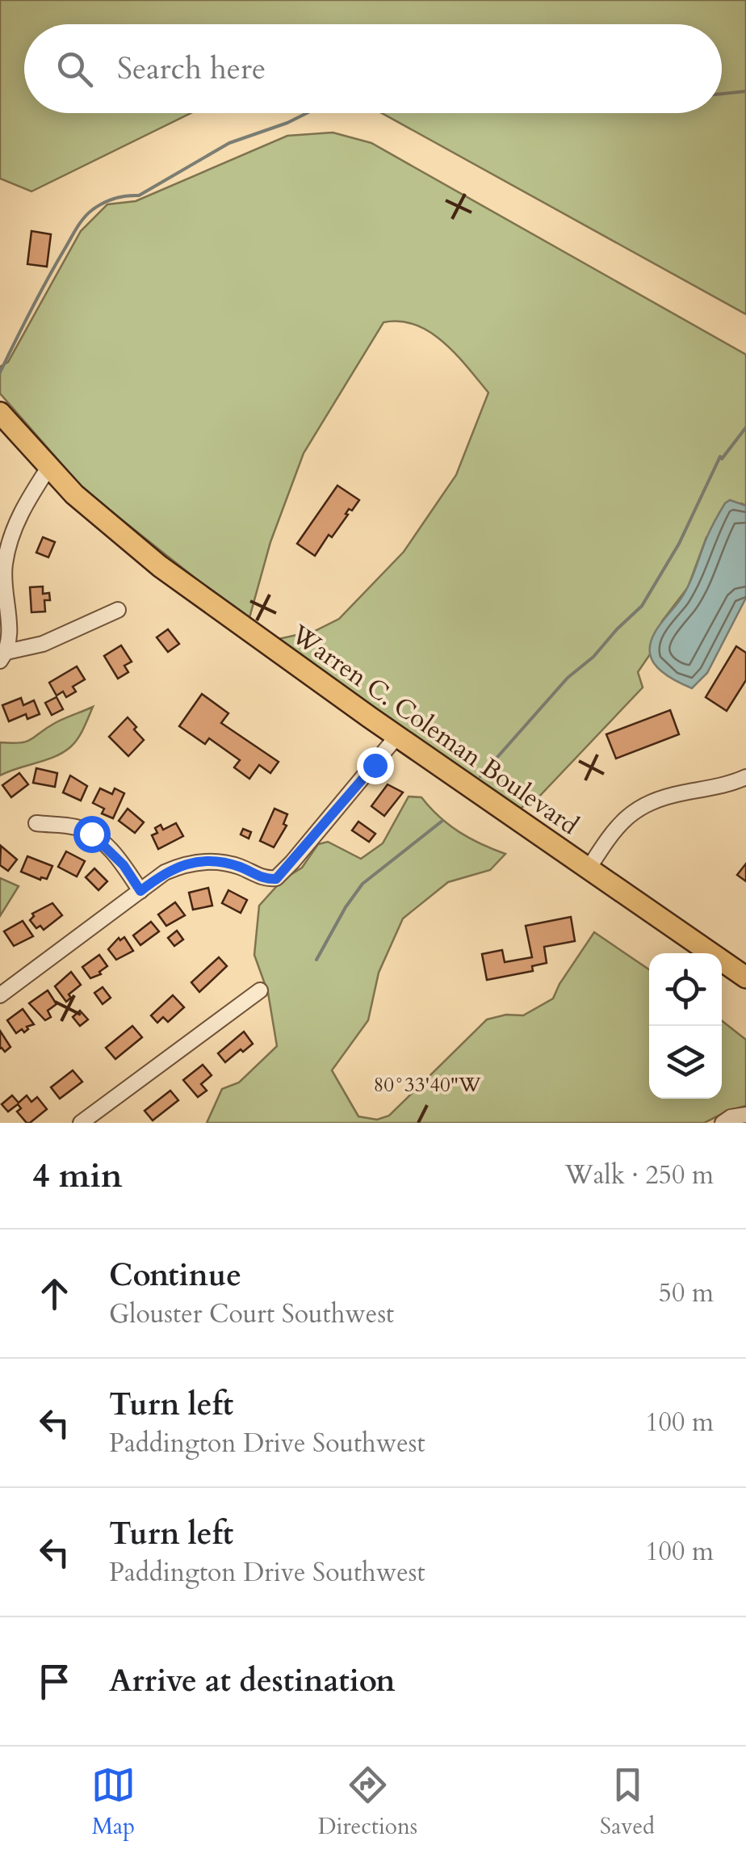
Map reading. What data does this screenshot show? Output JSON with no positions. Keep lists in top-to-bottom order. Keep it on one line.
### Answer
{"streets":{"highway":["Warren C. Coleman Boulevard"]},"page":{"search":"Search here","heading":["4 min","Walk · 250 m"],"list":[["Continue","Glouster Court Southwest","50 m"],["Turn left","Paddington Drive Southwest","100 m"],["Turn left","Paddington Drive Southwest","100 m"],"Arrive at destination"],"nav":["Map","Directions","Saved"]},"coordinates":["80°33'40\"W"]}
